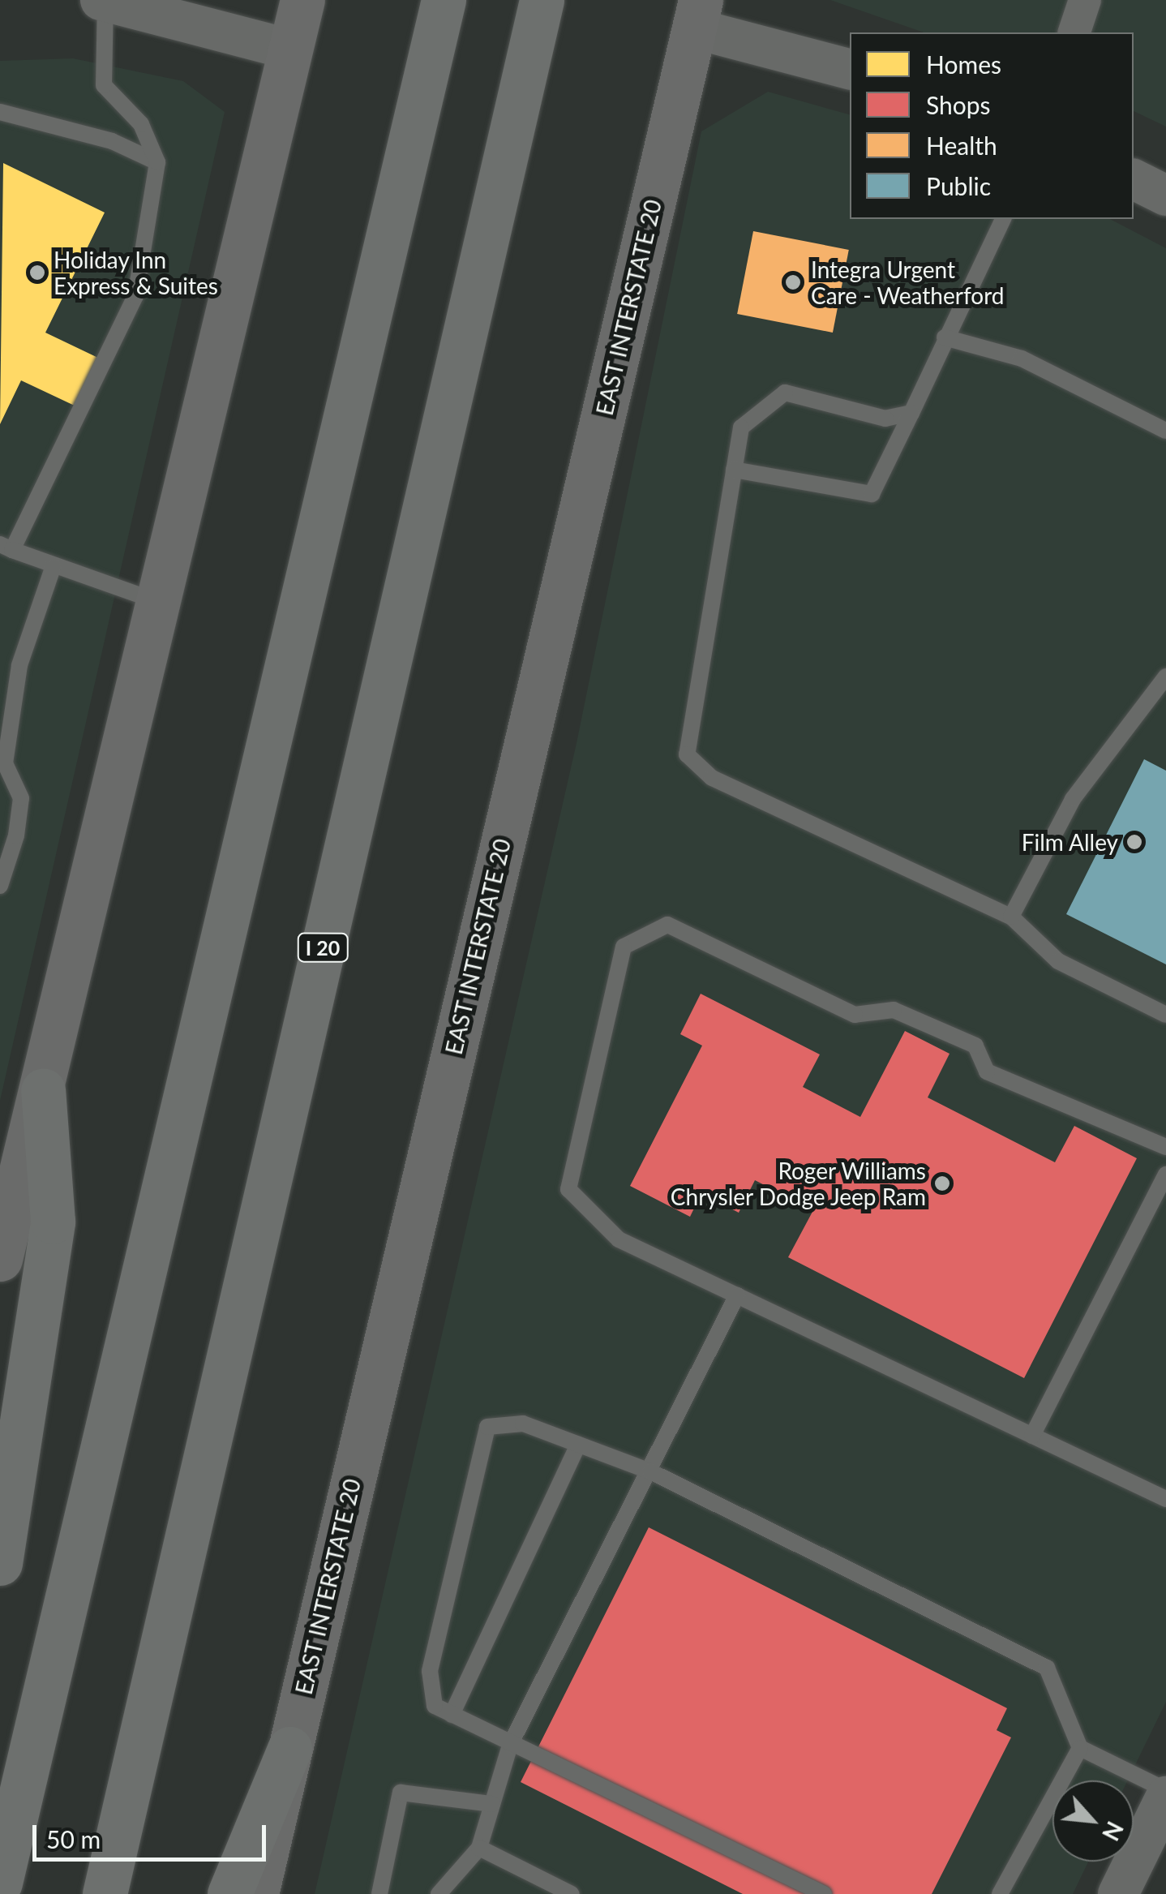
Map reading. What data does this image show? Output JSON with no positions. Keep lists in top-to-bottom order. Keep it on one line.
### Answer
{"streets":{"highway":["I 20"],"main road":["EAST INTERSTATE 20"]},"places":["Holiday Inn Express & Suites","Integra Urgent Care - Weatherford","Film Alley","Roger Williams Chrysler Dodge Jeep Ram"],"legend":["Homes","Shops","Health","Public"],"scale_bar":"50 m","north":"bottom right"}
